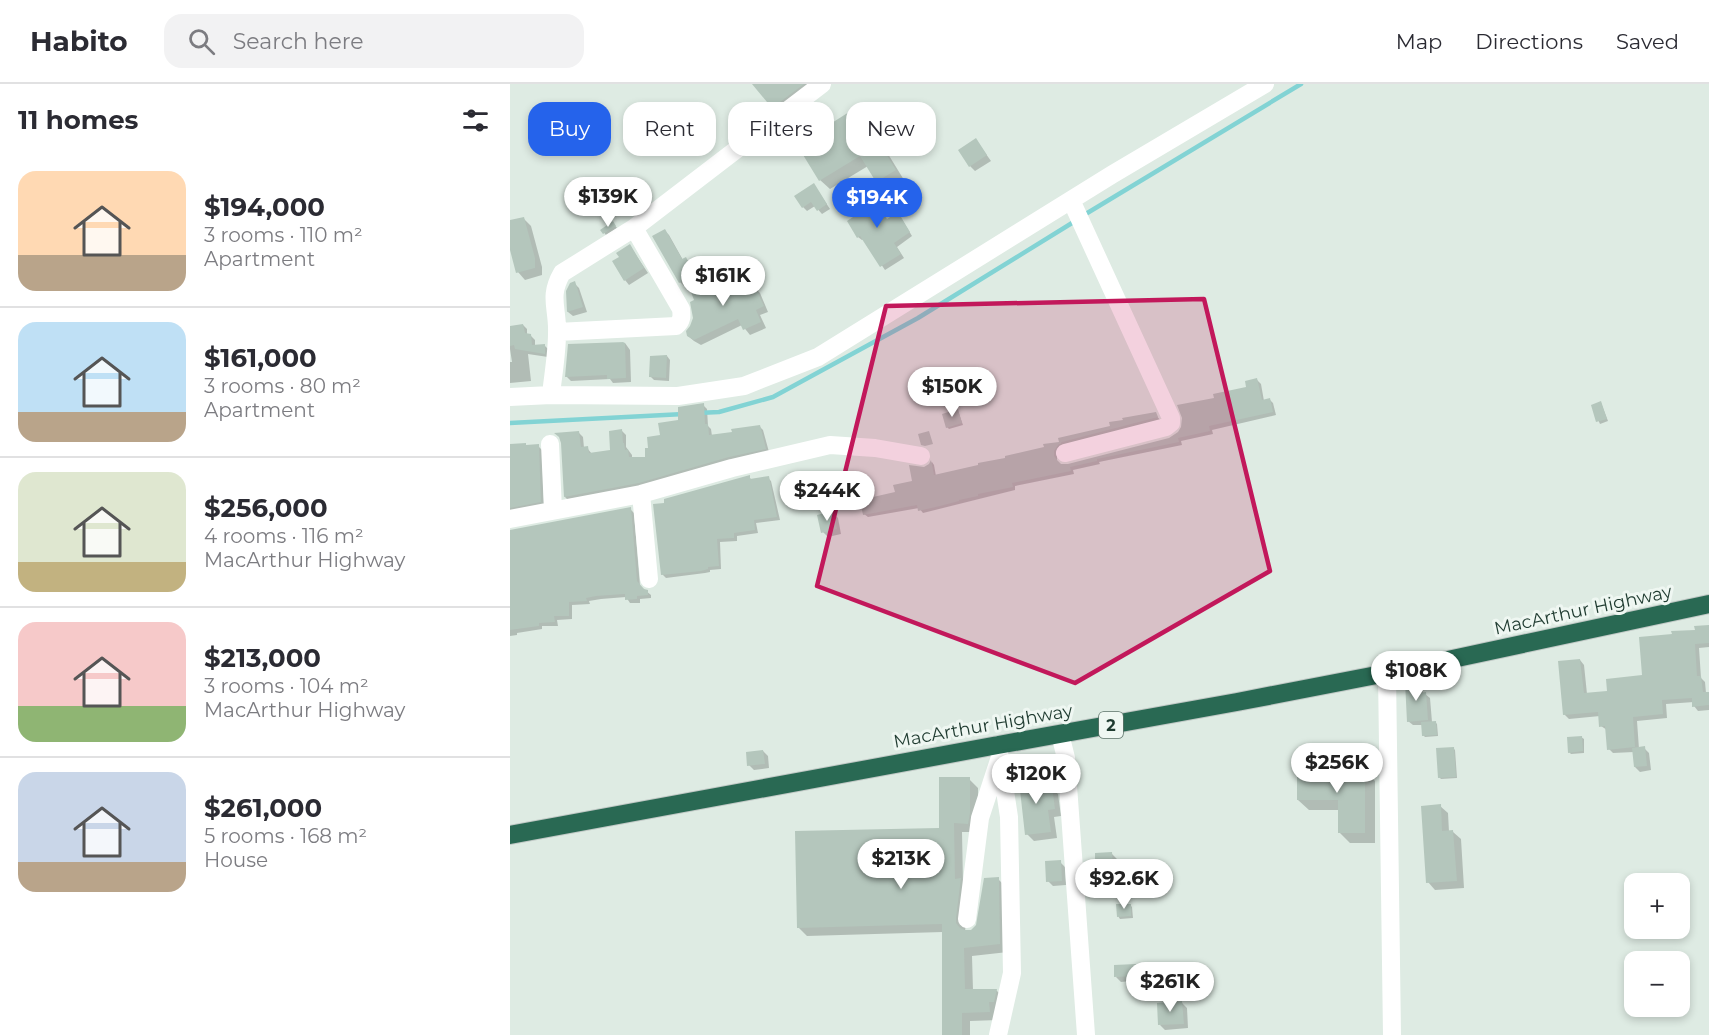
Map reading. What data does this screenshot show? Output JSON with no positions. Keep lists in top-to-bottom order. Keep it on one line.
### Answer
{"streets":{"highway":["MacArthur Highway","2"]},"page":{"header":"Habito","search":"Search here","nav":["Map","Directions","Saved"],"heading":"11 homes","chip":["Buy","Rent","Filters","New"],"list":[{"name":"$194,000","note":"3 rooms · 110 m² · Apartment"},{"name":"$161,000","note":"3 rooms · 80 m² · Apartment"},{"name":"$256,000","note":"4 rooms · 116 m² · MacArthur Highway"},{"name":"$213,000","note":"3 rooms · 104 m² · MacArthur Highway"},{"name":"$261,000","note":"5 rooms · 168 m² · House"}],"price":["$139K","$194K","$161K","$150K","$244K","$108K","$256K","$120K","$213K","$92.6K","$261K"],"map_buttons":["+","−"]}}
